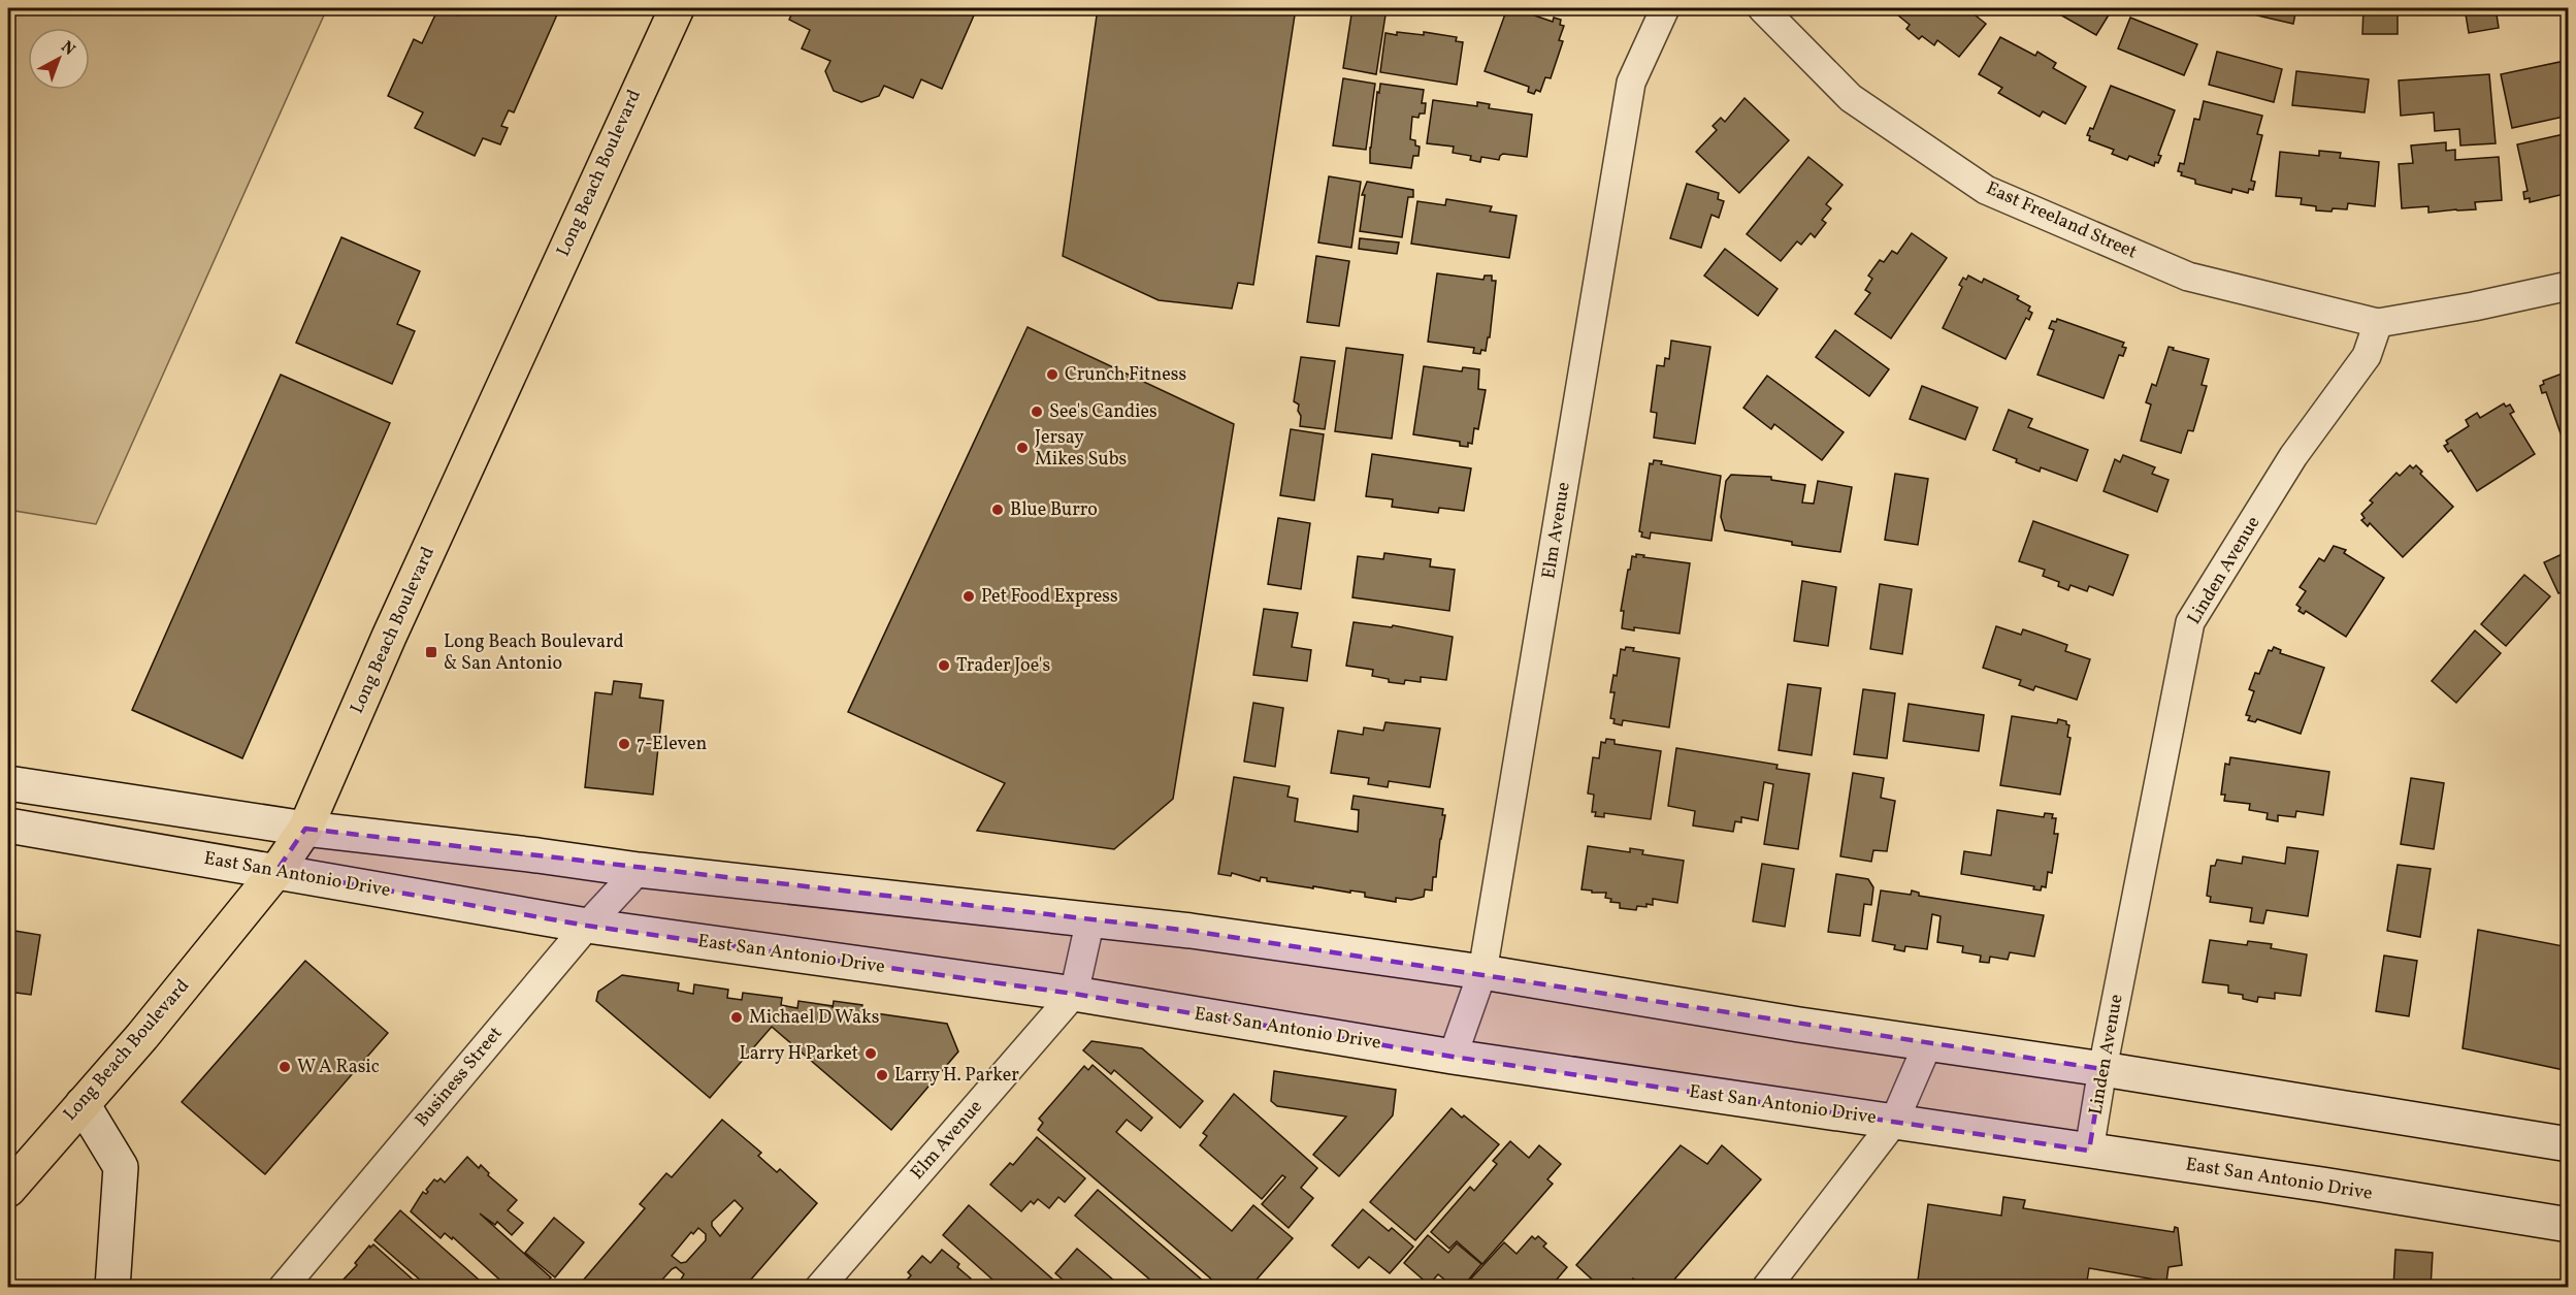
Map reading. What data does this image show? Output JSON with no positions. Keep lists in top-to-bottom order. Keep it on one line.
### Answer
{"streets":{"main road":["Long Beach Boulevard","East San Antonio Drive"],"street":["East Freeland Street","Elm Avenue","Linden Avenue","Business Street"]},"crossings":[["Long Beach Boulevard","East San Antonio Drive"],["East Freeland Street","Linden Avenue"],["Elm Avenue","East San Antonio Drive"],["Linden Avenue","East San Antonio Drive"],["East San Antonio Drive","Business Street"]],"places":{"other":["Crunch Fitness","See's Candies","Jersay Mikes Subs","Blue Burro","Pet Food Express","Trader Joe's","7-Eleven","Michael D Waks","Larry H Parket","W A Rasic","Larry H. Parker"],"transit":["Long Beach Boulevard & San Antonio"]},"north":"top right"}
